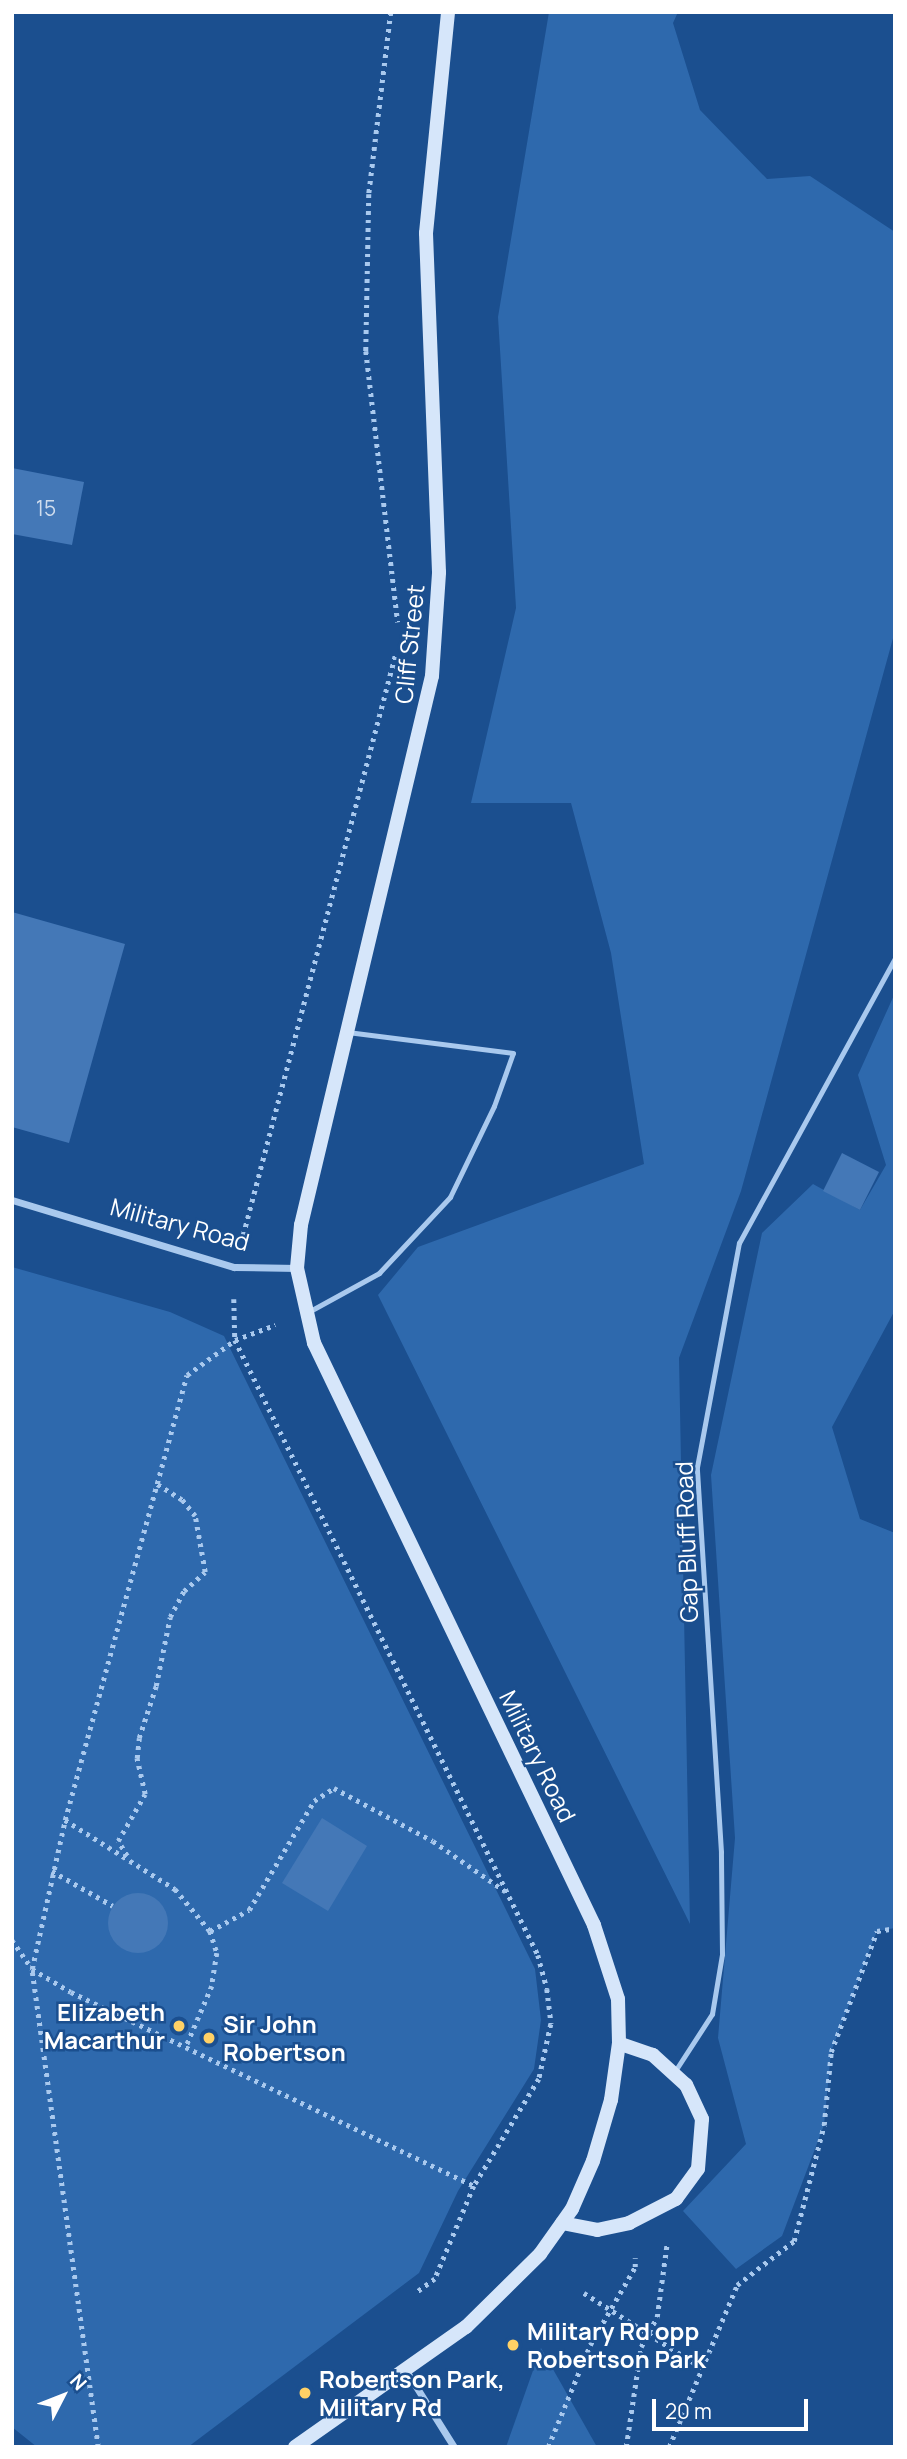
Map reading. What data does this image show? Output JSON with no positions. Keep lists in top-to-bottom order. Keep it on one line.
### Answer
{"streets":{"street":["Cliff Street","Military Road"],"lane":["Gap Bluff Road"]},"crossings":[["Cliff Street","Military Road"]],"places":["Elizabeth Macarthur","Sir John Robertson","Military Rd opp Robertson Park","Robertson Park, Military Rd"],"house_numbers":["15"],"scale_bar":"20 m","north":"top right"}
